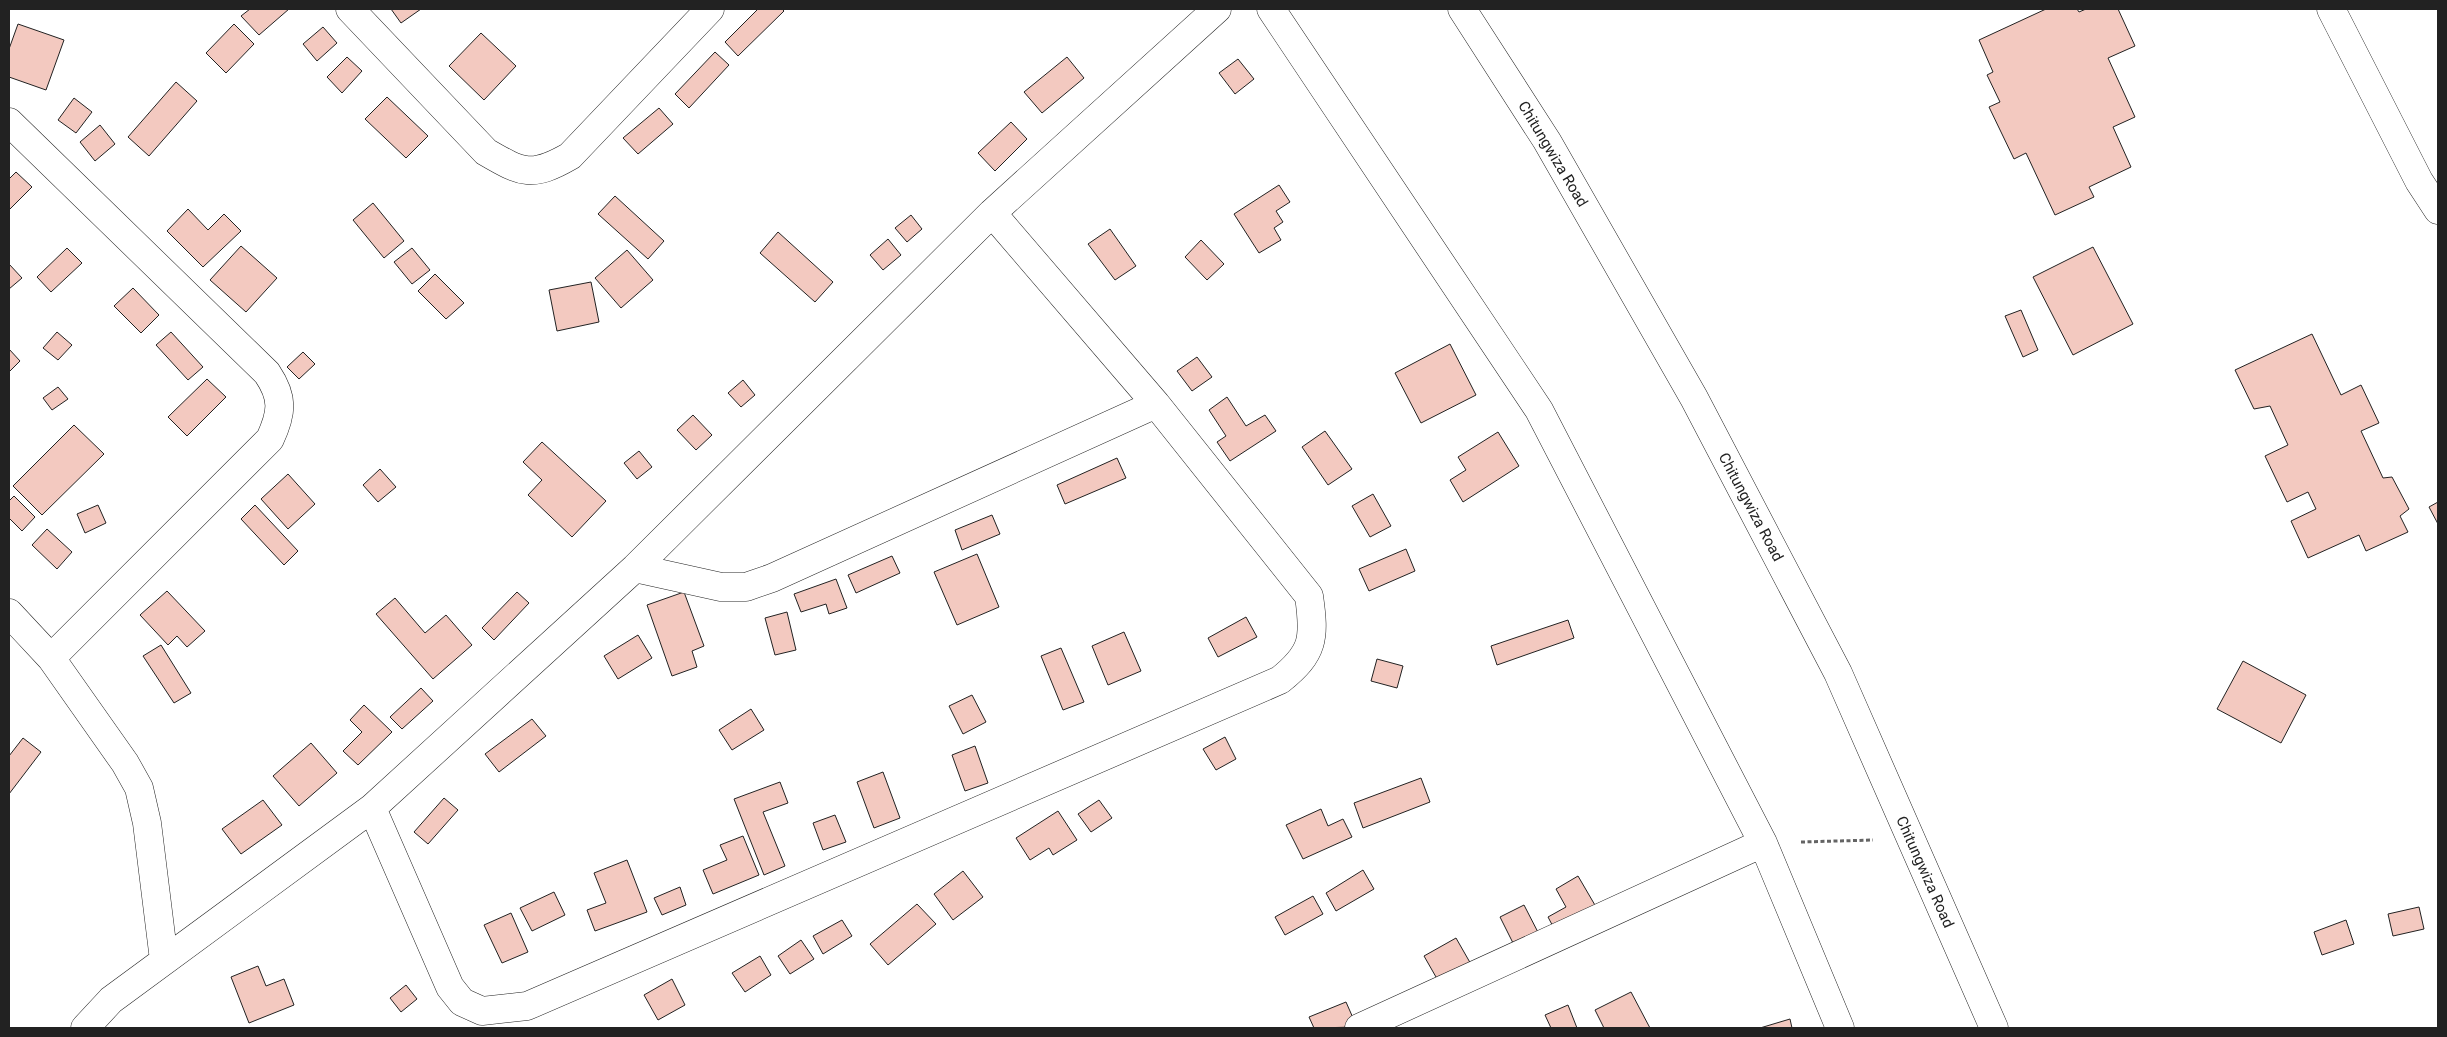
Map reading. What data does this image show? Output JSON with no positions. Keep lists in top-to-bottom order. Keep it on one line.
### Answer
{"streets":{"street":["Chitungwiza Road"]}}
